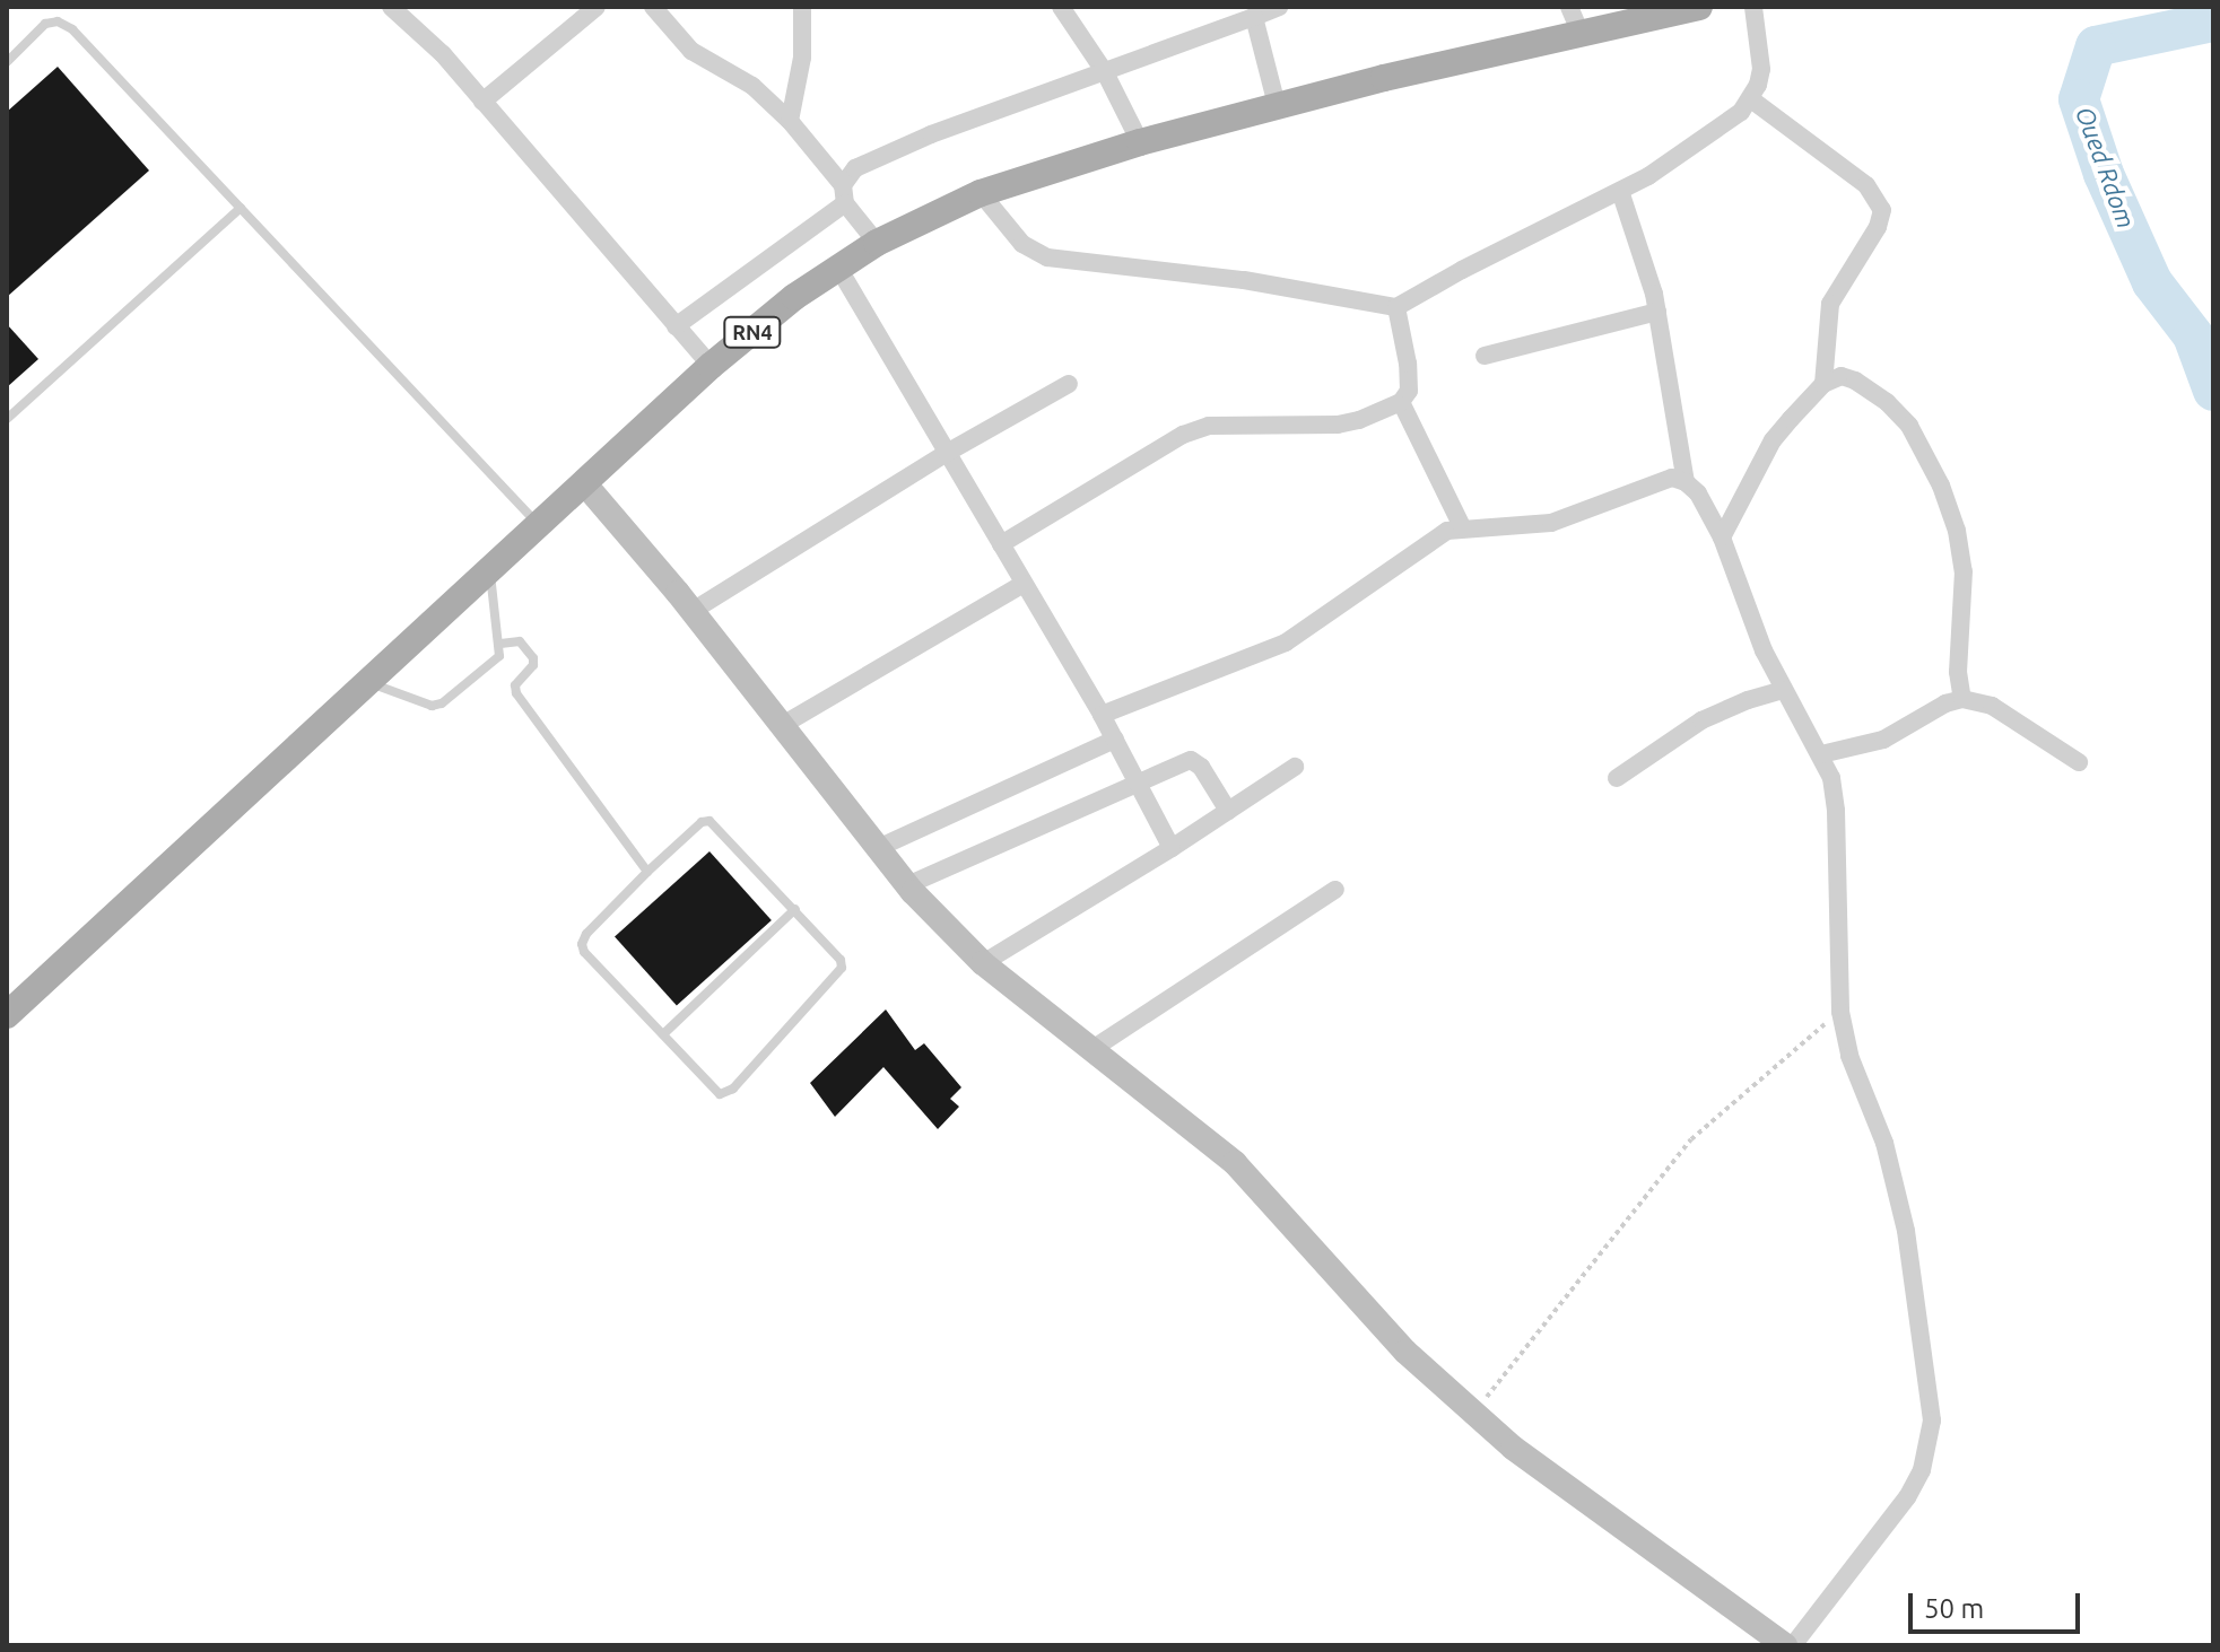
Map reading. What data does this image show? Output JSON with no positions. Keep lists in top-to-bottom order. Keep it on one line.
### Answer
{"streets":{"main road":["RN4"]},"water":["Oued Rdom"],"scale_bar":"50 m"}
